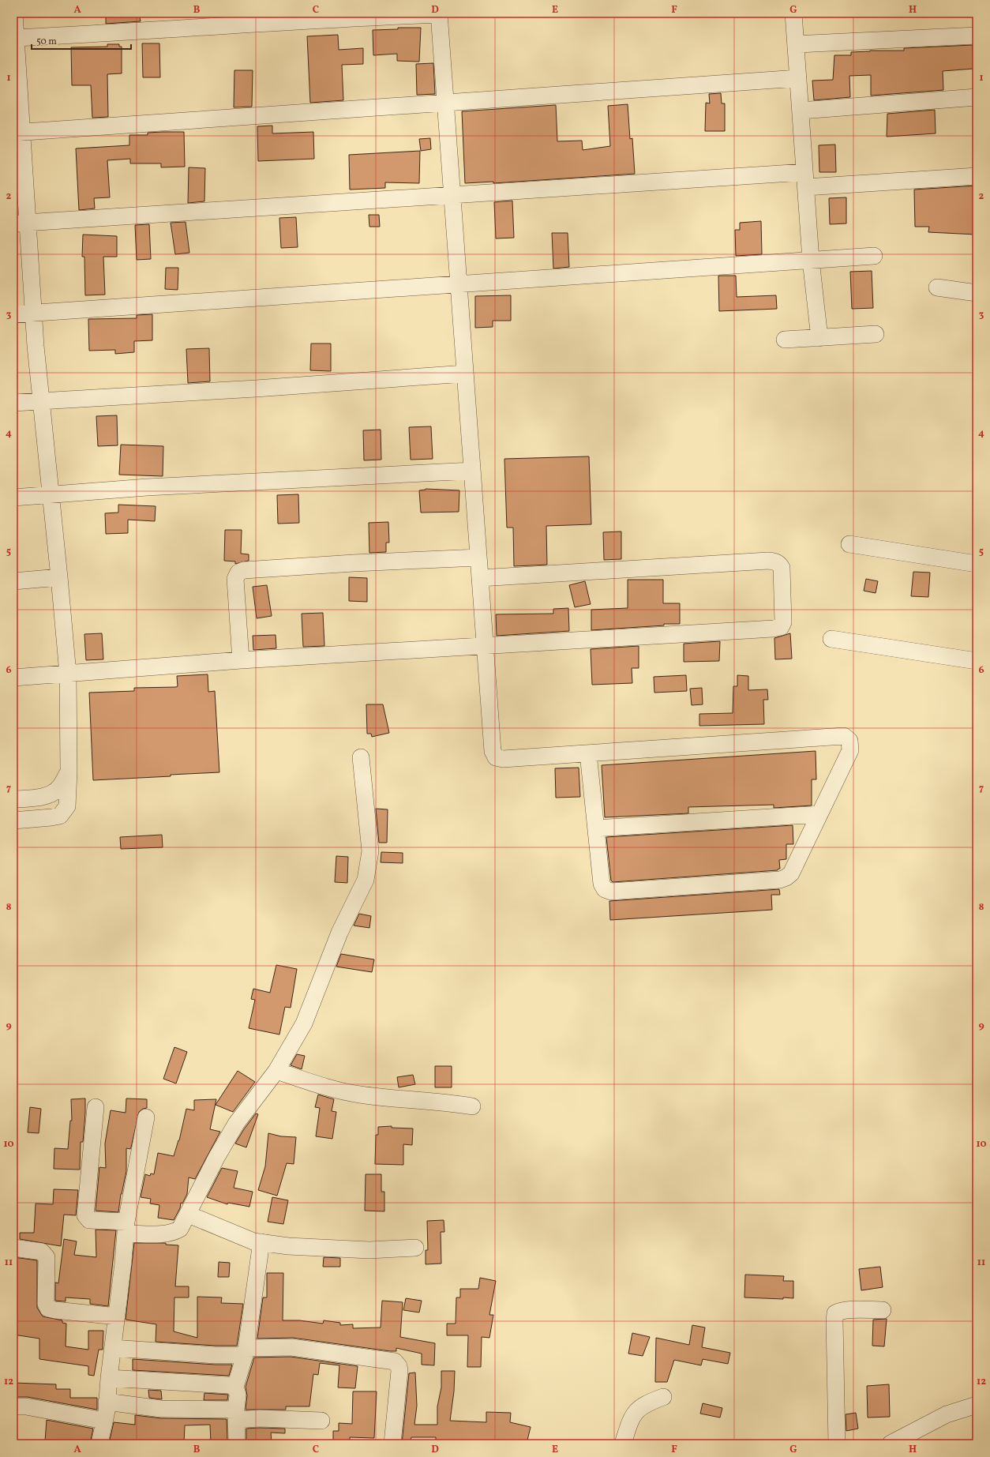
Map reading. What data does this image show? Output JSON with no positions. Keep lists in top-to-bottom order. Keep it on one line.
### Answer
{"scale_bar":"50 m","grid":{"columns":["A","B","C","D","E","F","G","H"],"rows":["1","2","3","4","5","6","7","8","9","10","11","12"]}}
